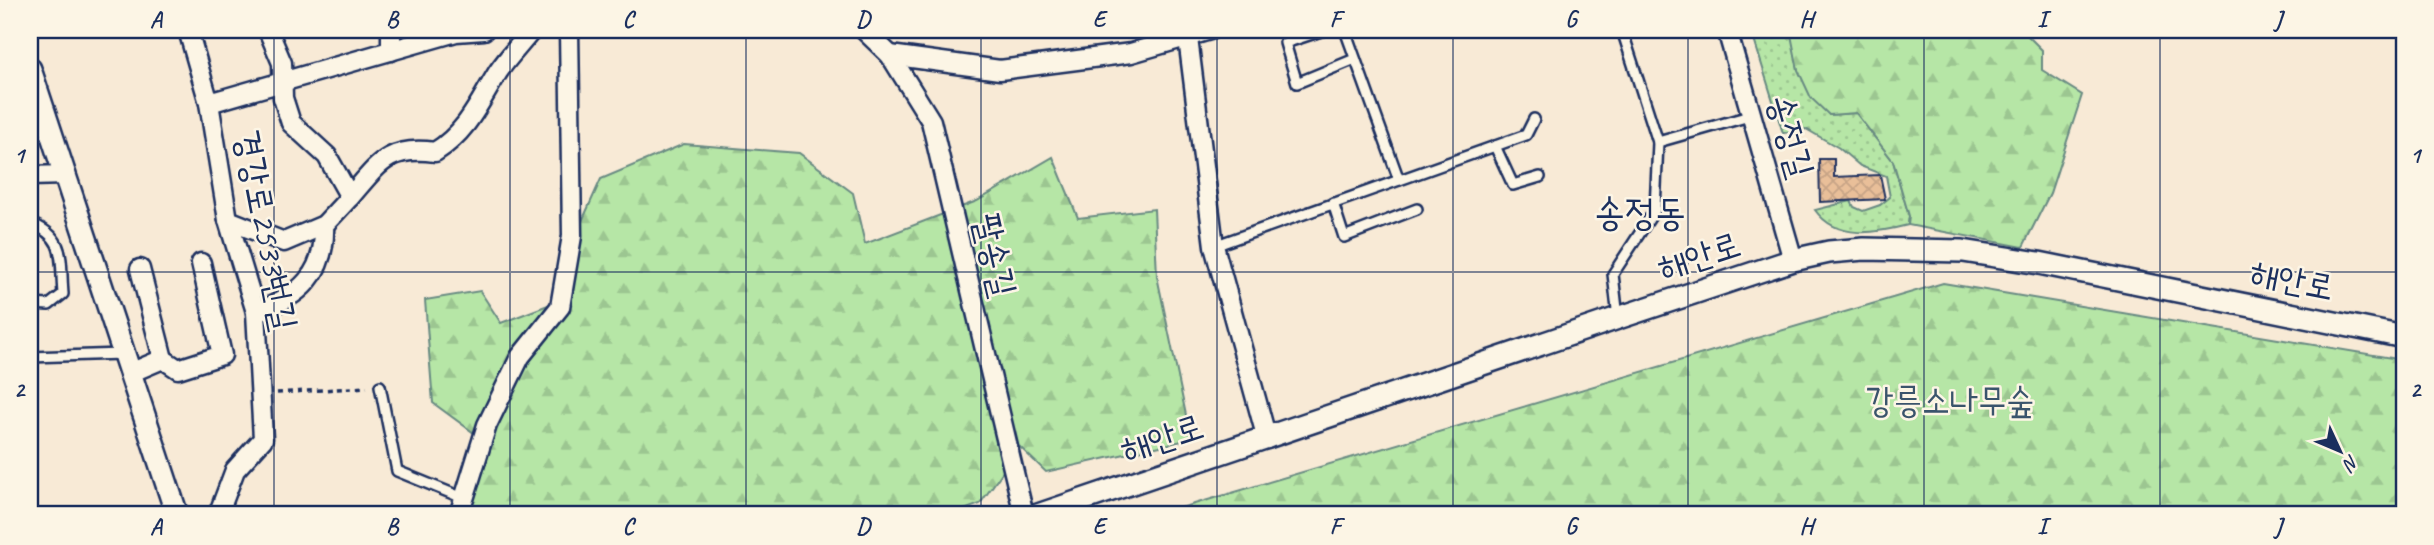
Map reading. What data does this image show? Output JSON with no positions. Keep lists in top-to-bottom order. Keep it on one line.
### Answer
{"streets":{"street":["송정길","경강로2533번길","팔송길","해안로"]},"crossings":[["송정길","해안로"]],"districts":["송정동"],"parks":["강릉소나무숲"],"north":"bottom right","grid":{"columns":["A","B","C","D","E","F","G","H","I","J"],"rows":["1","2"]}}
